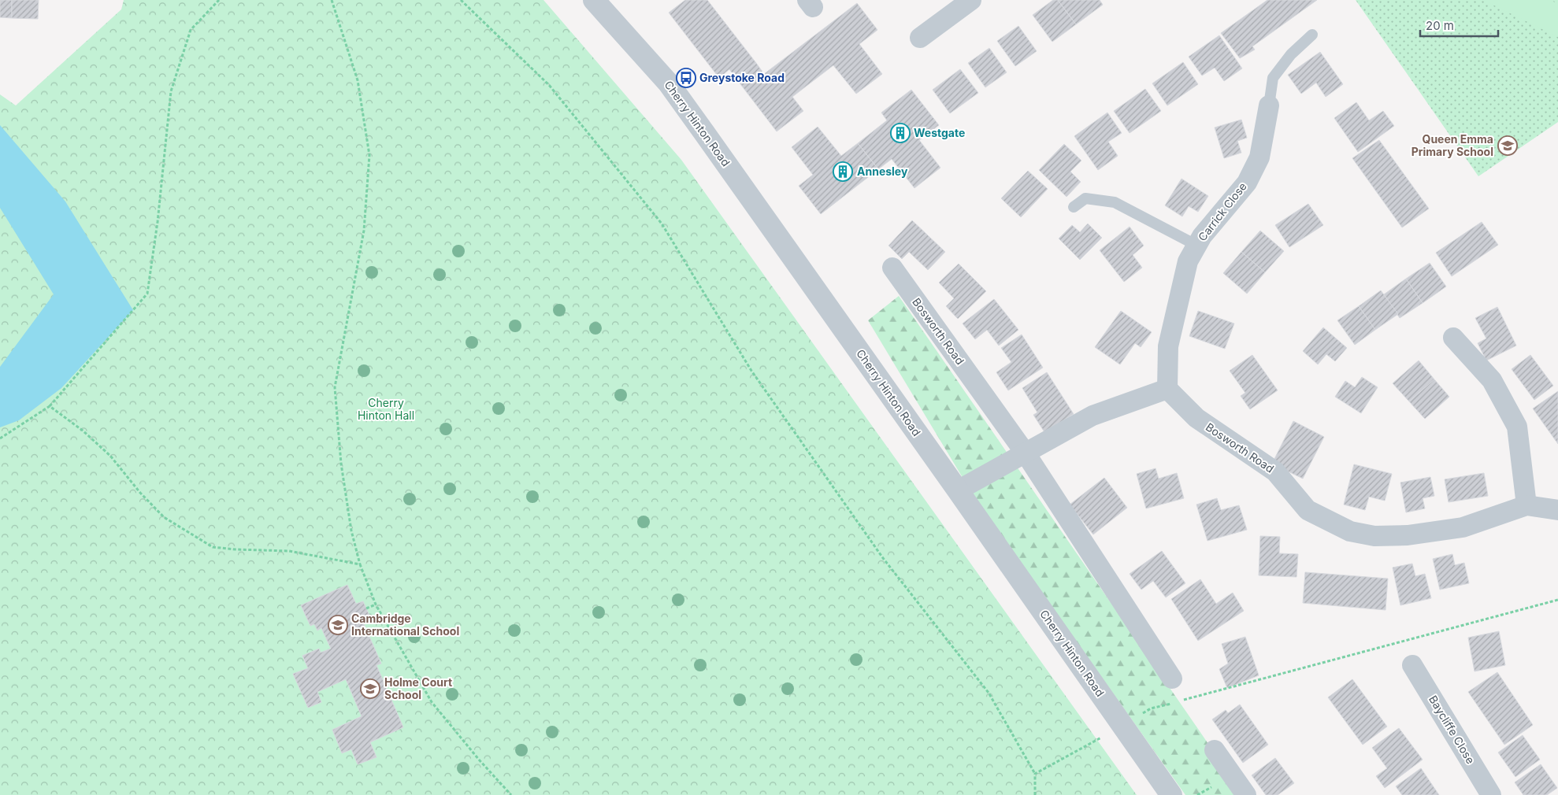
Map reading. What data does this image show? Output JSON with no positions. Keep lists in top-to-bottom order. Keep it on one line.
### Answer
{"streets":{"street":["Cherry Hinton Road","Carrick Close","Bosworth Road","Baycliffe Close"]},"crossings":[["Carrick Close","Bosworth Road"]],"parks":["Cherry Hinton Hall"],"places":{"bus stop":["Greystoke Road"],"building":["Westgate","Annesley"],"school or university":["Queen Emma Primary School","Cambridge International School","Holme Court School"]},"scale_bar":"20 m"}
